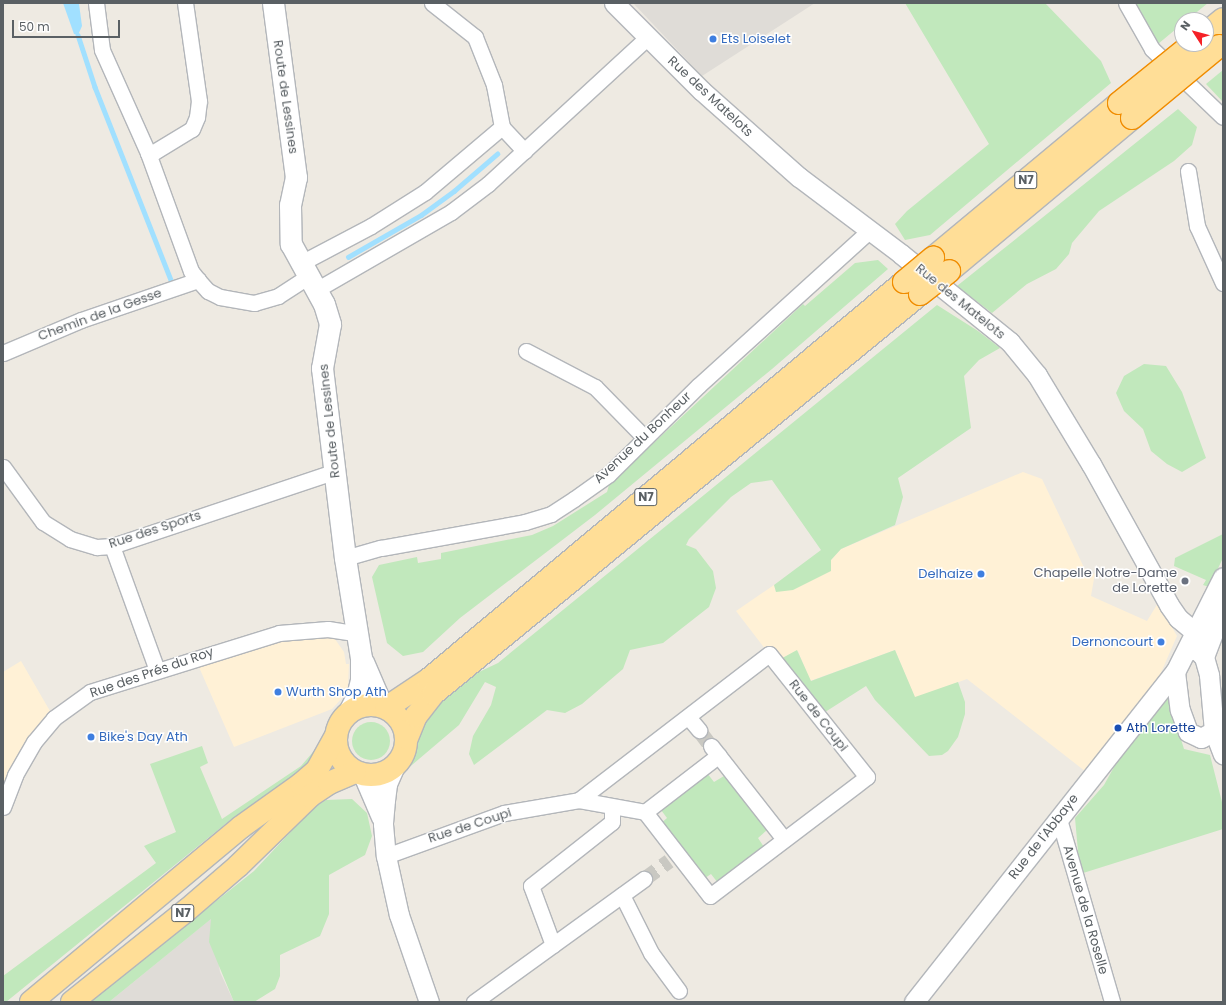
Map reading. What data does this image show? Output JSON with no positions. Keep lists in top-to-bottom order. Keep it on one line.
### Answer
{"streets":{"highway":["N7"],"main road":["Route de Lessines"],"street":["Rue des Matelots","Chemin de la Gesse","Avenue du Bonheur","Rue des Sports","Rue des Prés du Roy","Rue de Coupi","Rue de l'Abbaye","Avenue de la Roselle"]},"crossings":[["Route de Lessines","N7"],["Route de Lessines","Avenue du Bonheur"],["Route de Lessines","Rue des Sports"],["Route de Lessines","Rue des Prés du Roy"],["Rue des Matelots","Avenue du Bonheur"],["Rue de l'Abbaye","Avenue de la Roselle"]],"places":["Ets Loiselet","Delhaize","Chapelle Notre-Dame de Lorette","Dernoncourt","Wurth Shop Ath","Ath Lorette","Bike's Day Ath"],"scale_bar":"50 m","north":"top left"}
